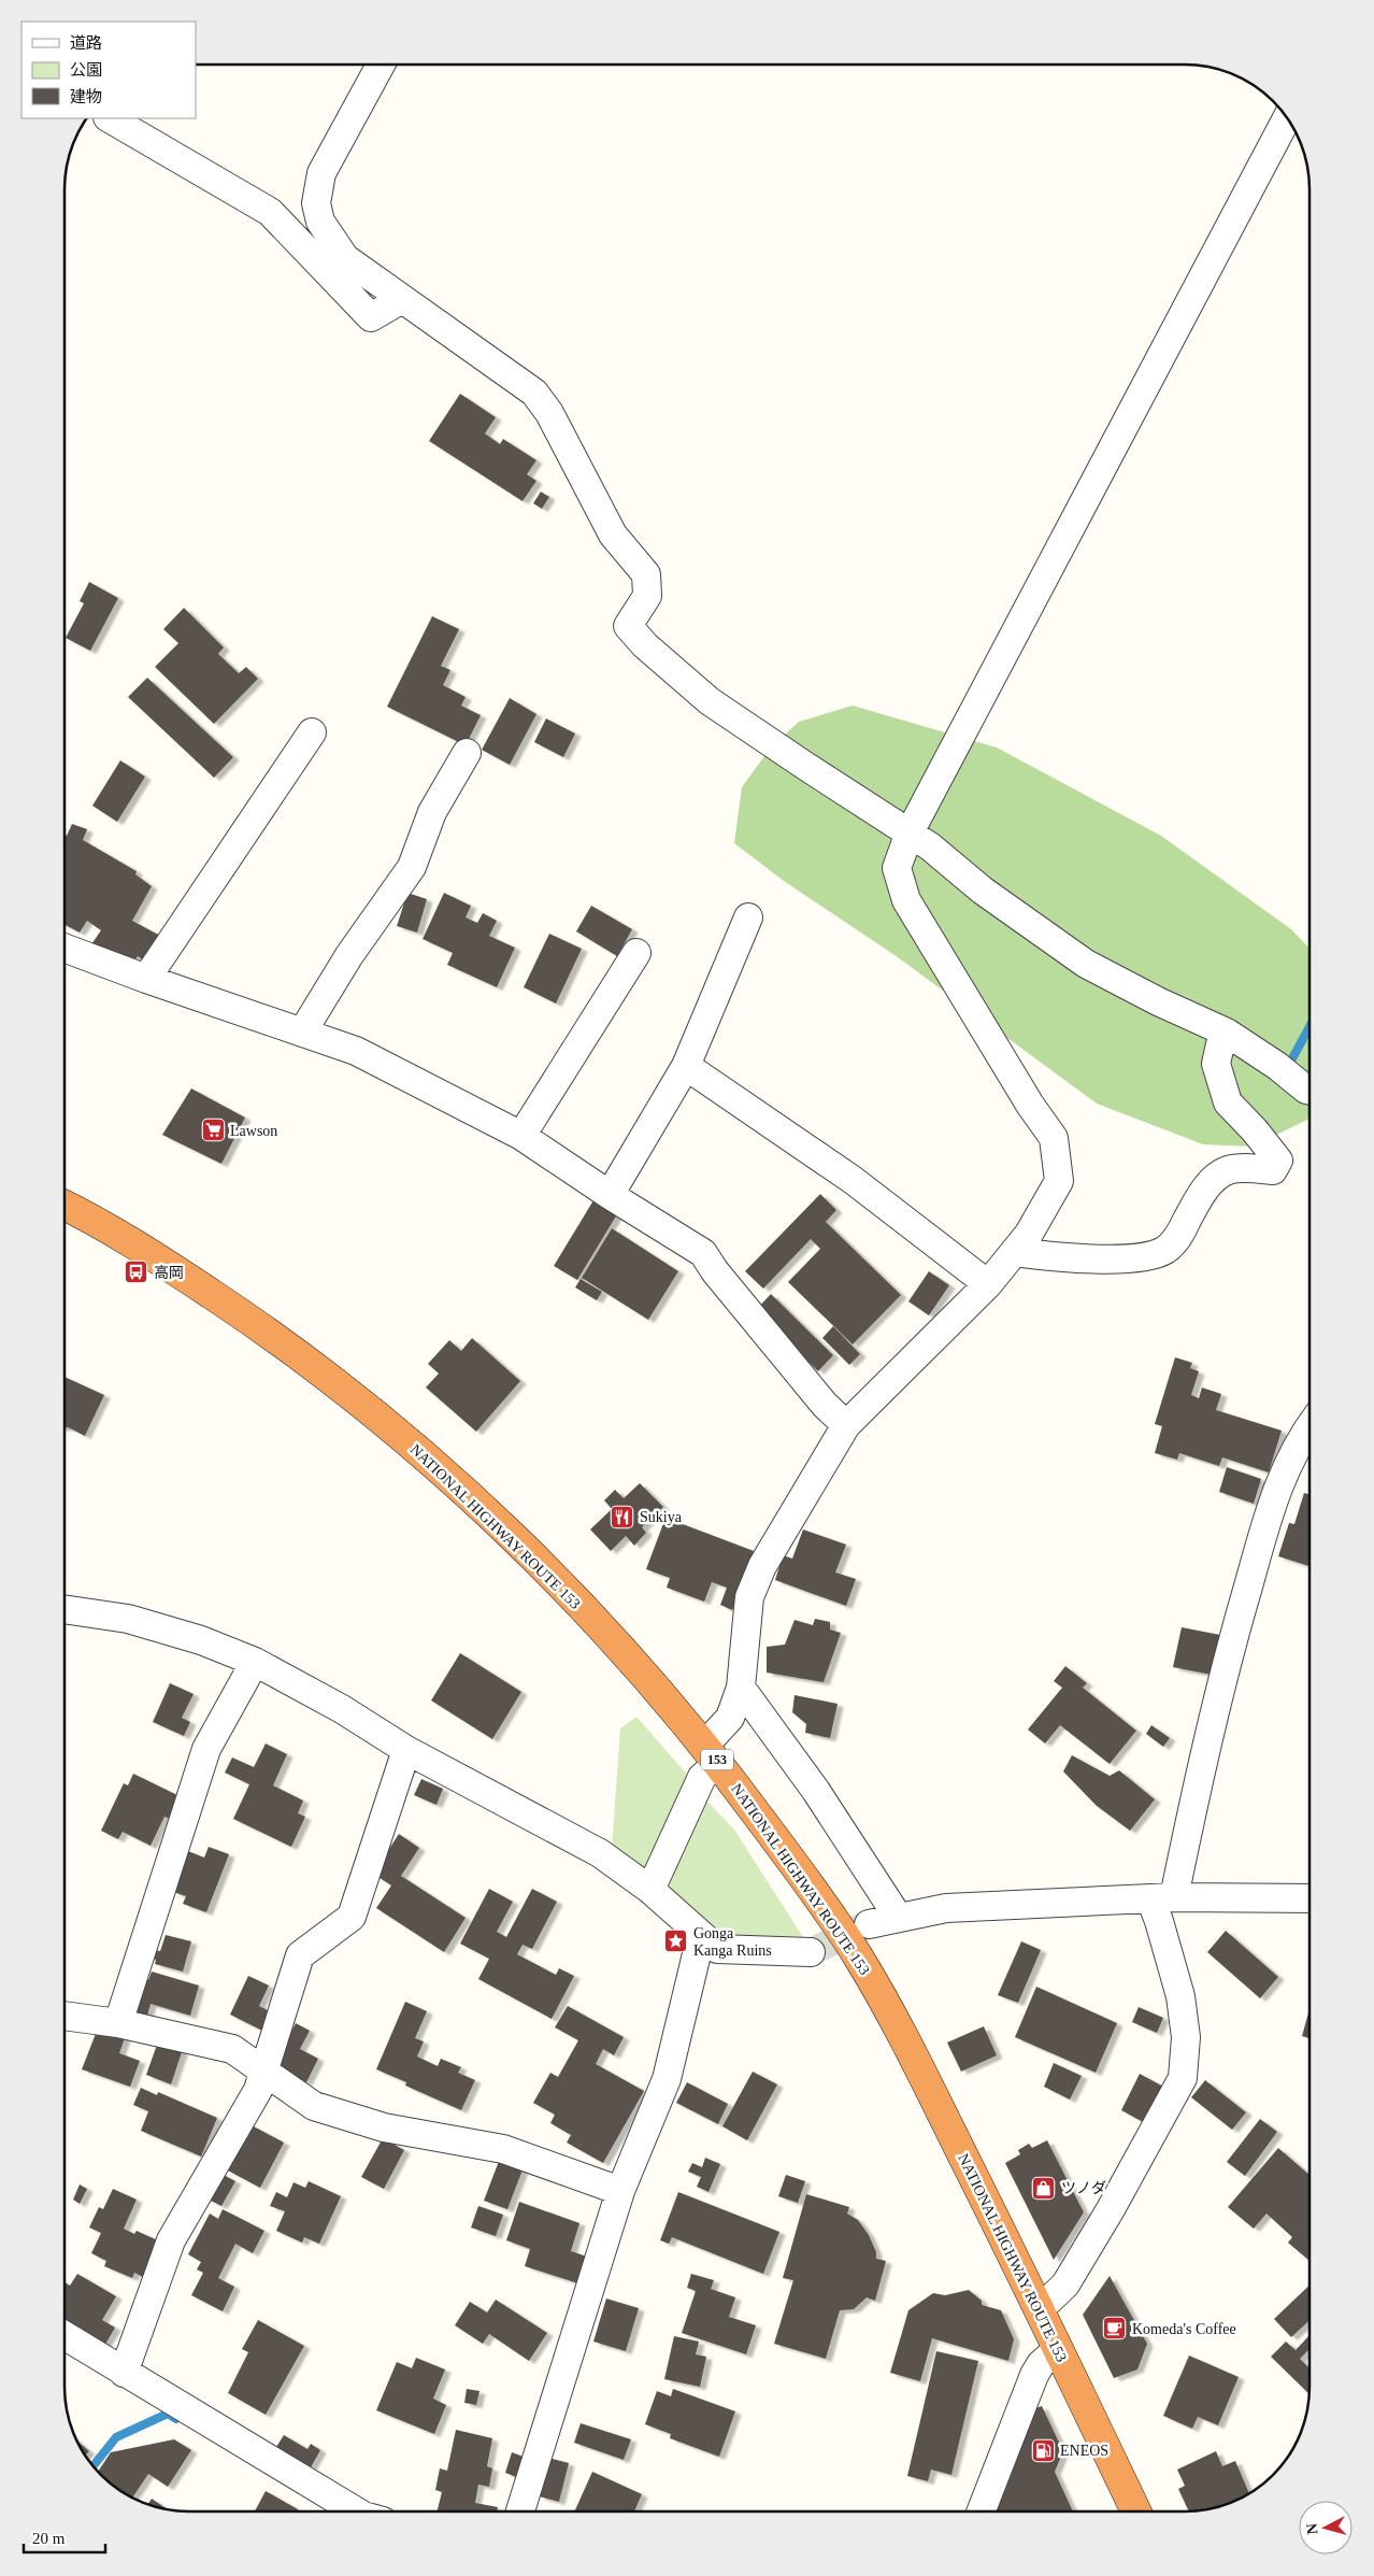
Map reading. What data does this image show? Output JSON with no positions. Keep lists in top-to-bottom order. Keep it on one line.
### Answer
{"streets":{"highway":["NATIONAL HIGHWAY ROUTE 153","153"]},"places":{"supermarket":["Lawson"],"bus stop":["高岡"],"restaurant":["Sukiya"],"place":["Gonga Kanga Ruins"],"shop":["ツノダ"],"cafe":["Komeda's Coffee"],"fuel station":["ENEOS"]},"legend":["道路","公園","建物"],"scale_bar":"20 m","north":"left"}
